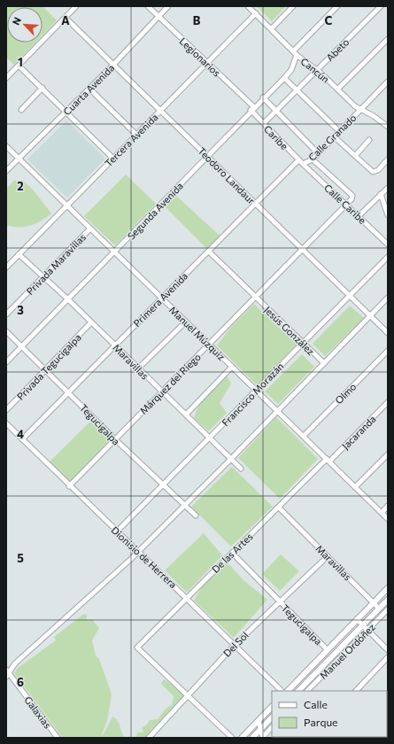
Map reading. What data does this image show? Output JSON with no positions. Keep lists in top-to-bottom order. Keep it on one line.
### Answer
{"streets":{"street":["Abeto","Legionarios","Cancún","Cuarta Avenida","Caribe","Calle Granado","Tercera Avenida","Teodoro Landaur","Calle Caribe","Segunda Avenida","Privada Maravillas","Primera Avenida","Jesús González","Manuel Múzquiz","Maravillas","Privada Tegucigalpa","Márquez del Riego","Olmo","Francisco Morazán","Tegucigalpa","Jacaranda","De las Artes","Dionisio de Herrera","Del Sol","Manuel Ordóñez","Galaxias"]},"crossings":[["Abeto","Cancún"],["Abeto","Caribe"],["Legionarios","Cuarta Avenida"],["Legionarios","Caribe"],["Legionarios","Tercera Avenida"],["Legionarios","Segunda Avenida"],["Cancún","Calle Granado"],["Cancún","Tercera Avenida"],["Cancún","Segunda Avenida"],["Cuarta Avenida","Teodoro Landaur"],["Cuarta Avenida","Manuel Múzquiz"],["Caribe","Calle Granado"],["Caribe","Calle Caribe"],["Caribe","Segunda Avenida"],["Caribe","Primera Avenida"],["Calle Granado","Calle Caribe"],["Calle Granado","Márquez del Riego"],["Tercera Avenida","Teodoro Landaur"],["Tercera Avenida","Manuel Múzquiz"],["Tercera Avenida","Maravillas"],["Teodoro Landaur","Segunda Avenida"],["Teodoro Landaur","Primera Avenida"],["Teodoro Landaur","Márquez del Riego"],["Teodoro Landaur","Francisco Morazán"],["Calle Caribe","Márquez del Riego"],["Segunda Avenida","Manuel Múzquiz"],["Segunda Avenida","Maravillas"],["Segunda Avenida","Tegucigalpa"],["Privada Maravillas","Manuel Múzquiz"],["Privada Maravillas","Maravillas"],["Primera Avenida","Jesús González"],["Primera Avenida","Manuel Múzquiz"],["Primera Avenida","Maravillas"],["Primera Avenida","Tegucigalpa"],["Primera Avenida","Dionisio de Herrera"],["Jesús González","Márquez del Riego"],["Jesús González","Francisco Morazán"],["Manuel Múzquiz","Márquez del Riego"],["Manuel Múzquiz","Olmo"],["Manuel Múzquiz","Francisco Morazán"],["Manuel Múzquiz","Jacaranda"],["Manuel Múzquiz","De las Artes"],["Maravillas","Privada Tegucigalpa"],["Maravillas","Márquez del Riego"],["Maravillas","Francisco Morazán"],["Maravillas","De las Artes"],["Maravillas","Del Sol"],["Privada Tegucigalpa","Tegucigalpa"],["Márquez del Riego","Tegucigalpa"],["Márquez del Riego","Dionisio de Herrera"],["Francisco Morazán","Tegucigalpa"],["Francisco Morazán","Dionisio de Herrera"],["Tegucigalpa","De las Artes"],["Tegucigalpa","Del Sol"],["Jacaranda","De las Artes"],["De las Artes","Dionisio de Herrera"],["De las Artes","Del Sol"],["Dionisio de Herrera","Del Sol"]],"legend":["Calle","Parque"],"north":"top left","grid":{"columns":["A","B","C"],"rows":["1","2","3","4","5","6"]}}
